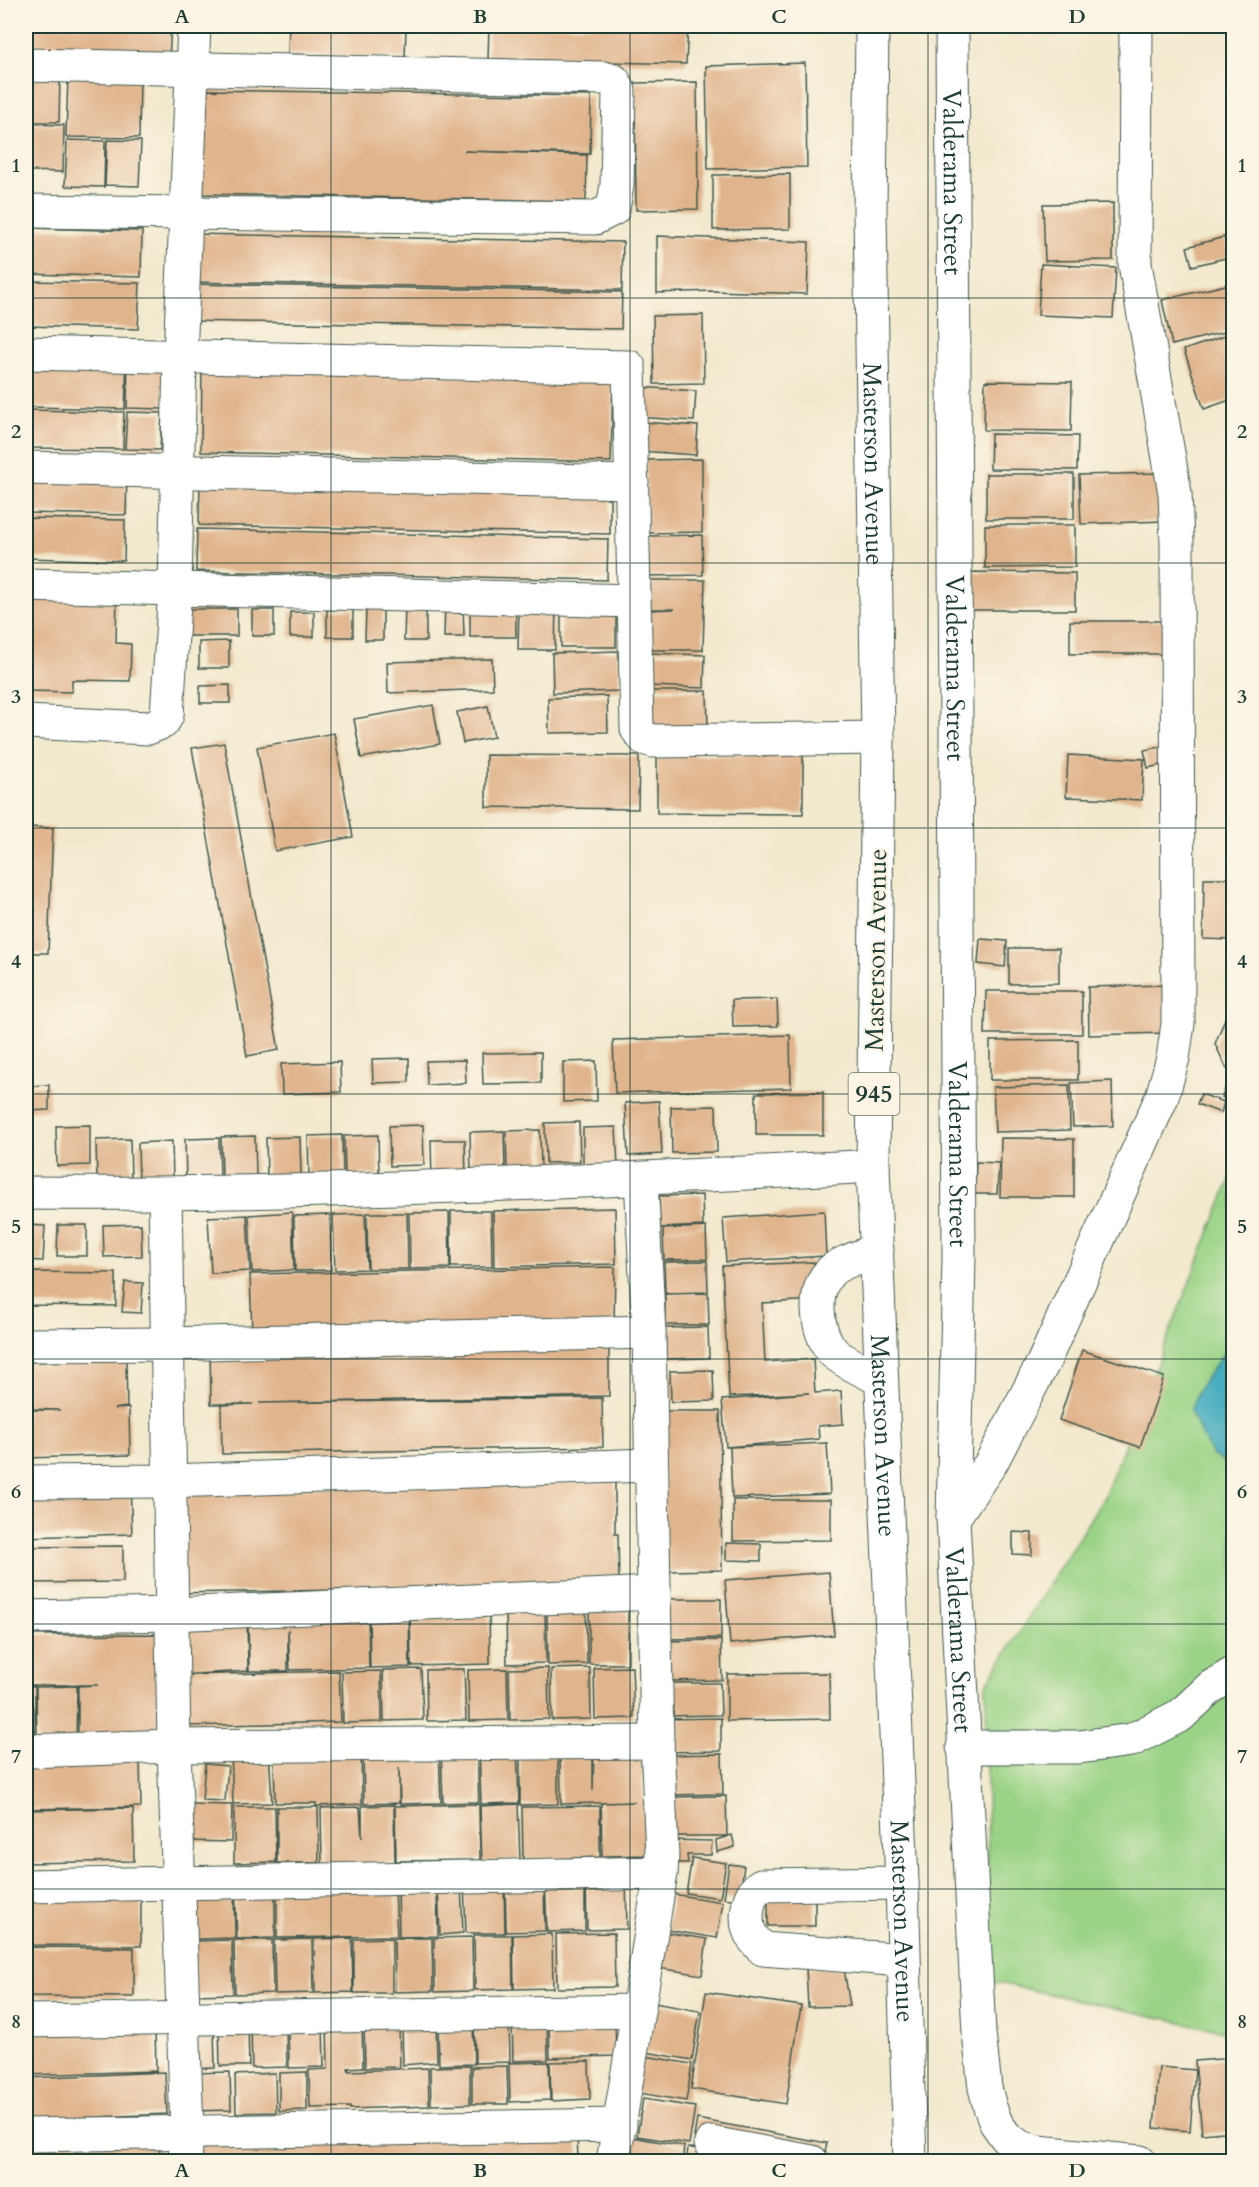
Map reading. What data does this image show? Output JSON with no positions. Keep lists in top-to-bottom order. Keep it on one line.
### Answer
{"streets":{"street":["Valderama Street","Masterson Avenue","945"]},"grid":{"columns":["A","B","C","D"],"rows":["1","2","3","4","5","6","7","8"]}}
